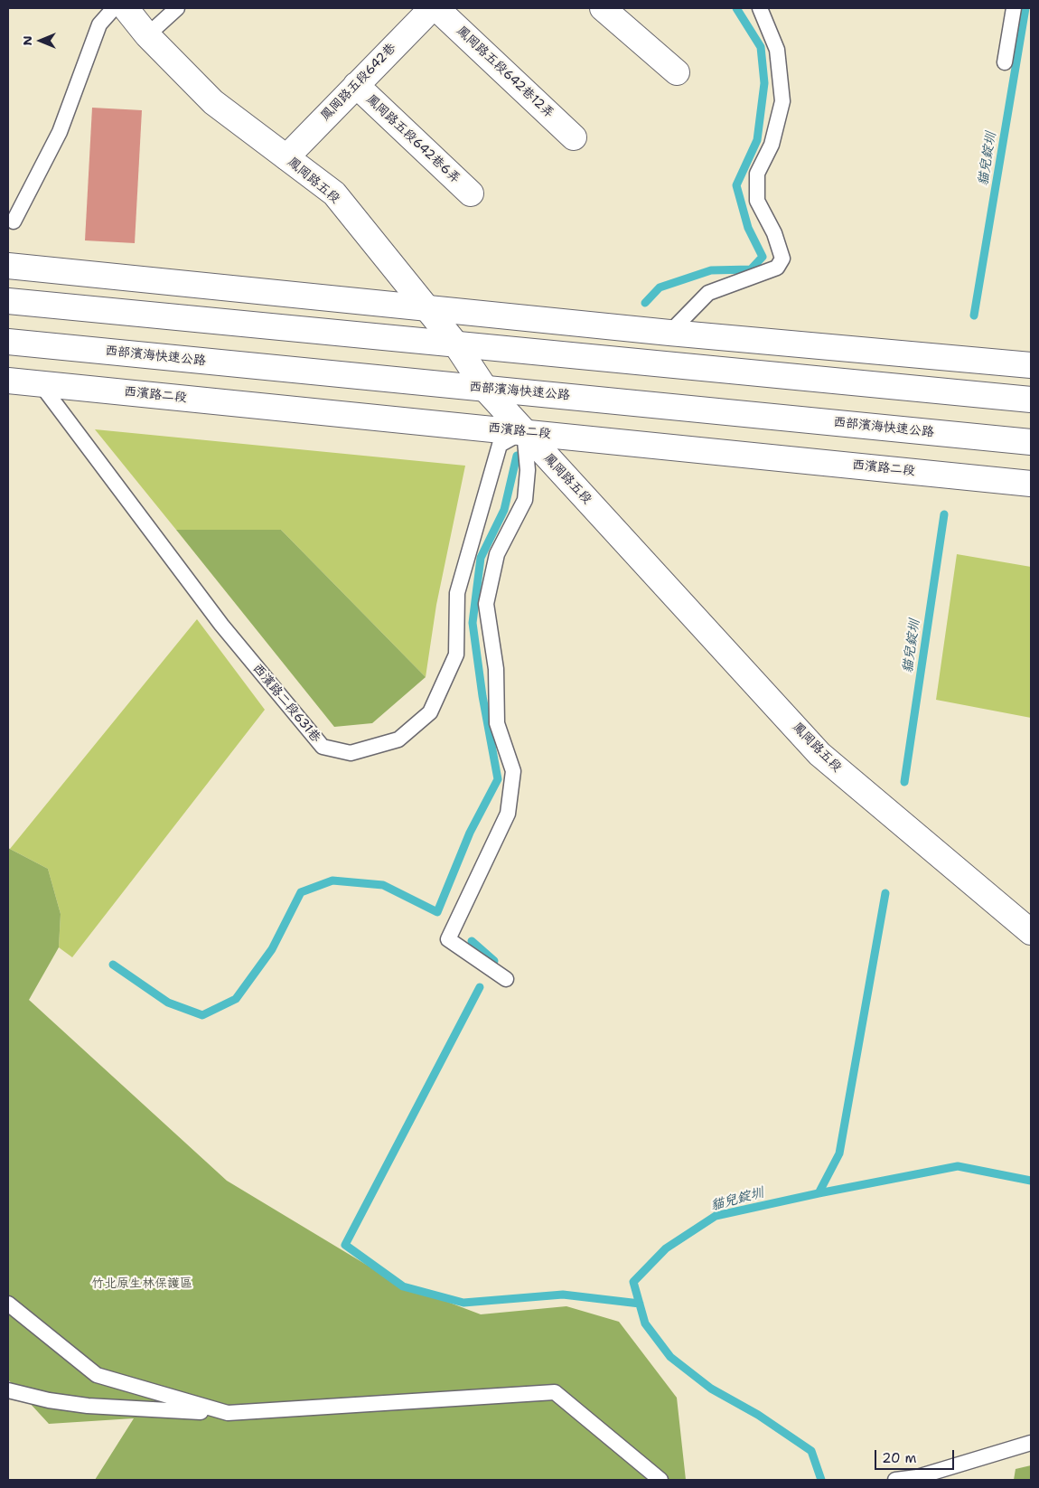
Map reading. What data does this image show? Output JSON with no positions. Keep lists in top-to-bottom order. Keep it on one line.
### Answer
{"streets":{"main road":["鳳岡路五段642巷12弄","鳳岡路五段642巷","鳳岡路五段642巷6弄","鳳岡路五段","西部濱海快速公路","西濱路二段"],"lane":["西濱路二段631巷"]},"crossings":[["鳳岡路五段642巷","鳳岡路五段642巷6弄"],["鳳岡路五段642巷","鳳岡路五段"],["鳳岡路五段","西部濱海快速公路"],["鳳岡路五段","西濱路二段"],["鳳岡路五段","西濱路二段631巷"],["西濱路二段","西濱路二段631巷"]],"water":["貓兒錠圳"],"parks":["竹北原生林保護區"],"scale_bar":"20 m","north":"left"}
